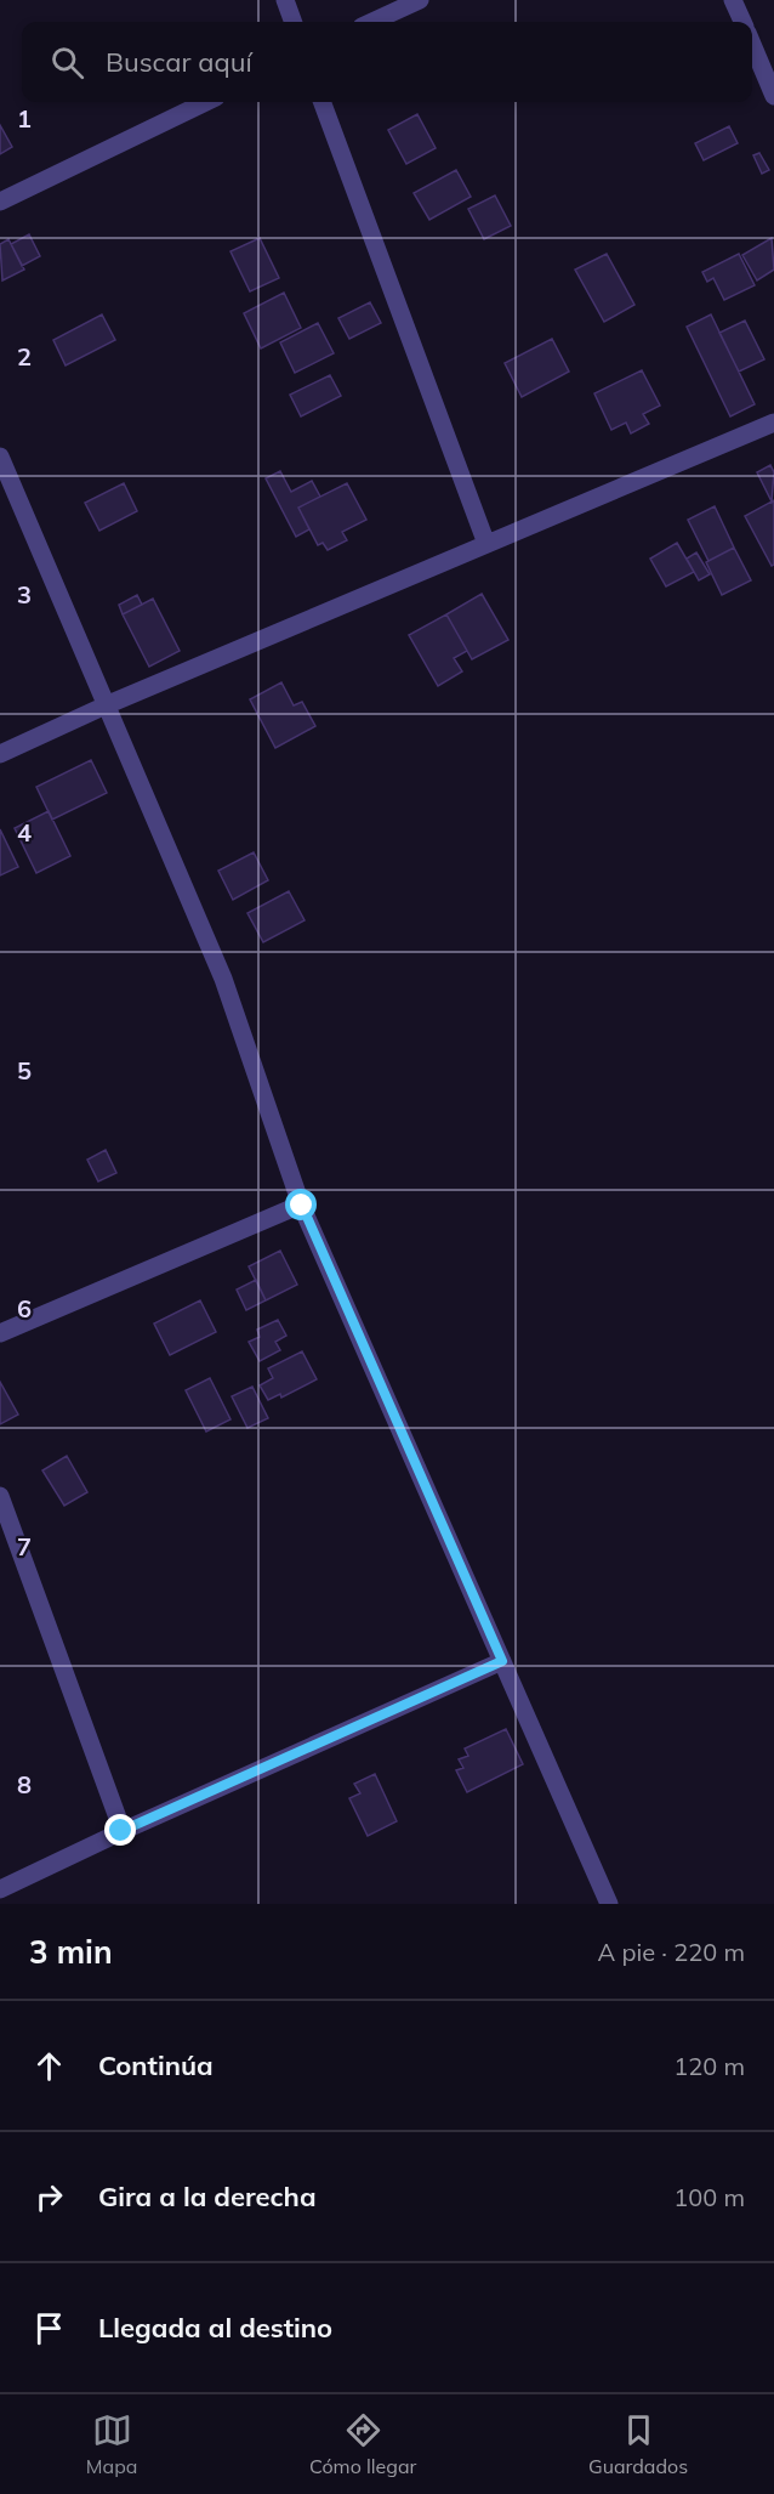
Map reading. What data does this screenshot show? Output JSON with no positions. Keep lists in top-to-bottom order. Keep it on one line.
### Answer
{"page":{"search":"Buscar aquí","heading":["3 min","A pie · 220 m"],"list":[["Continúa","120 m"],["Gira a la derecha","100 m"],"Llegada al destino"],"nav":["Mapa","Cómo llegar","Guardados"]},"grid":{"rows":["1","2","3","4","5","6","7","8"]}}
